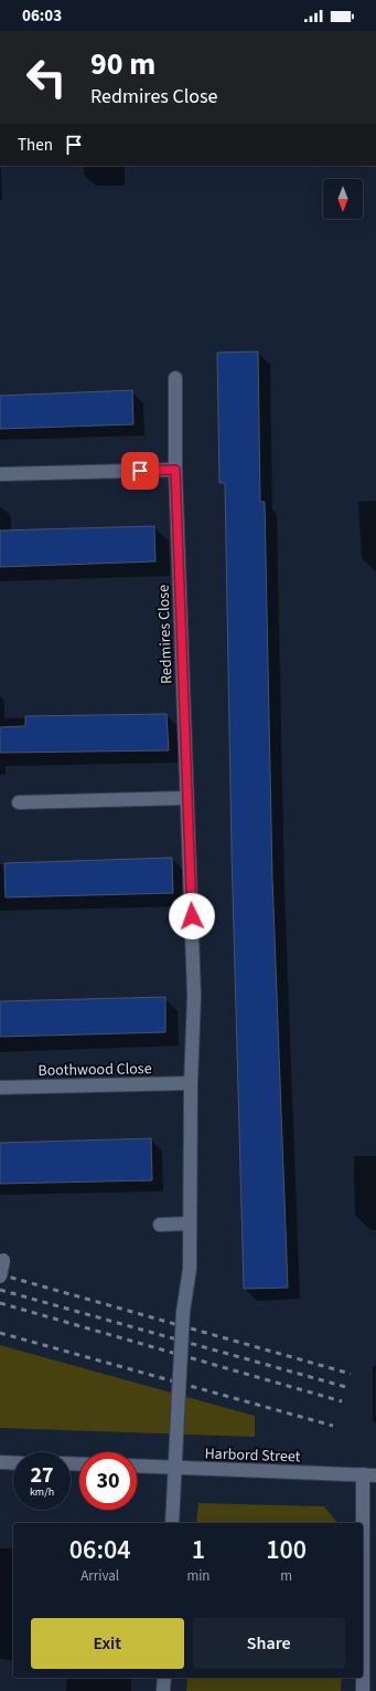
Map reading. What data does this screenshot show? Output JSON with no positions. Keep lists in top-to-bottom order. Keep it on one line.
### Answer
{"streets":{"street":["Redmires Close","Boothwood Close","Harbord Street"]},"crossings":[["Redmires Close","Boothwood Close"]],"north":"bottom","page":{"status":"06:03","turn":["90 m","Redmires Close"],"then":"Then","speed":"27 km/h","limit":"30","eta":["06:04","Arrival","1","min","100","m"],"buttons":["Exit","Share"]}}
